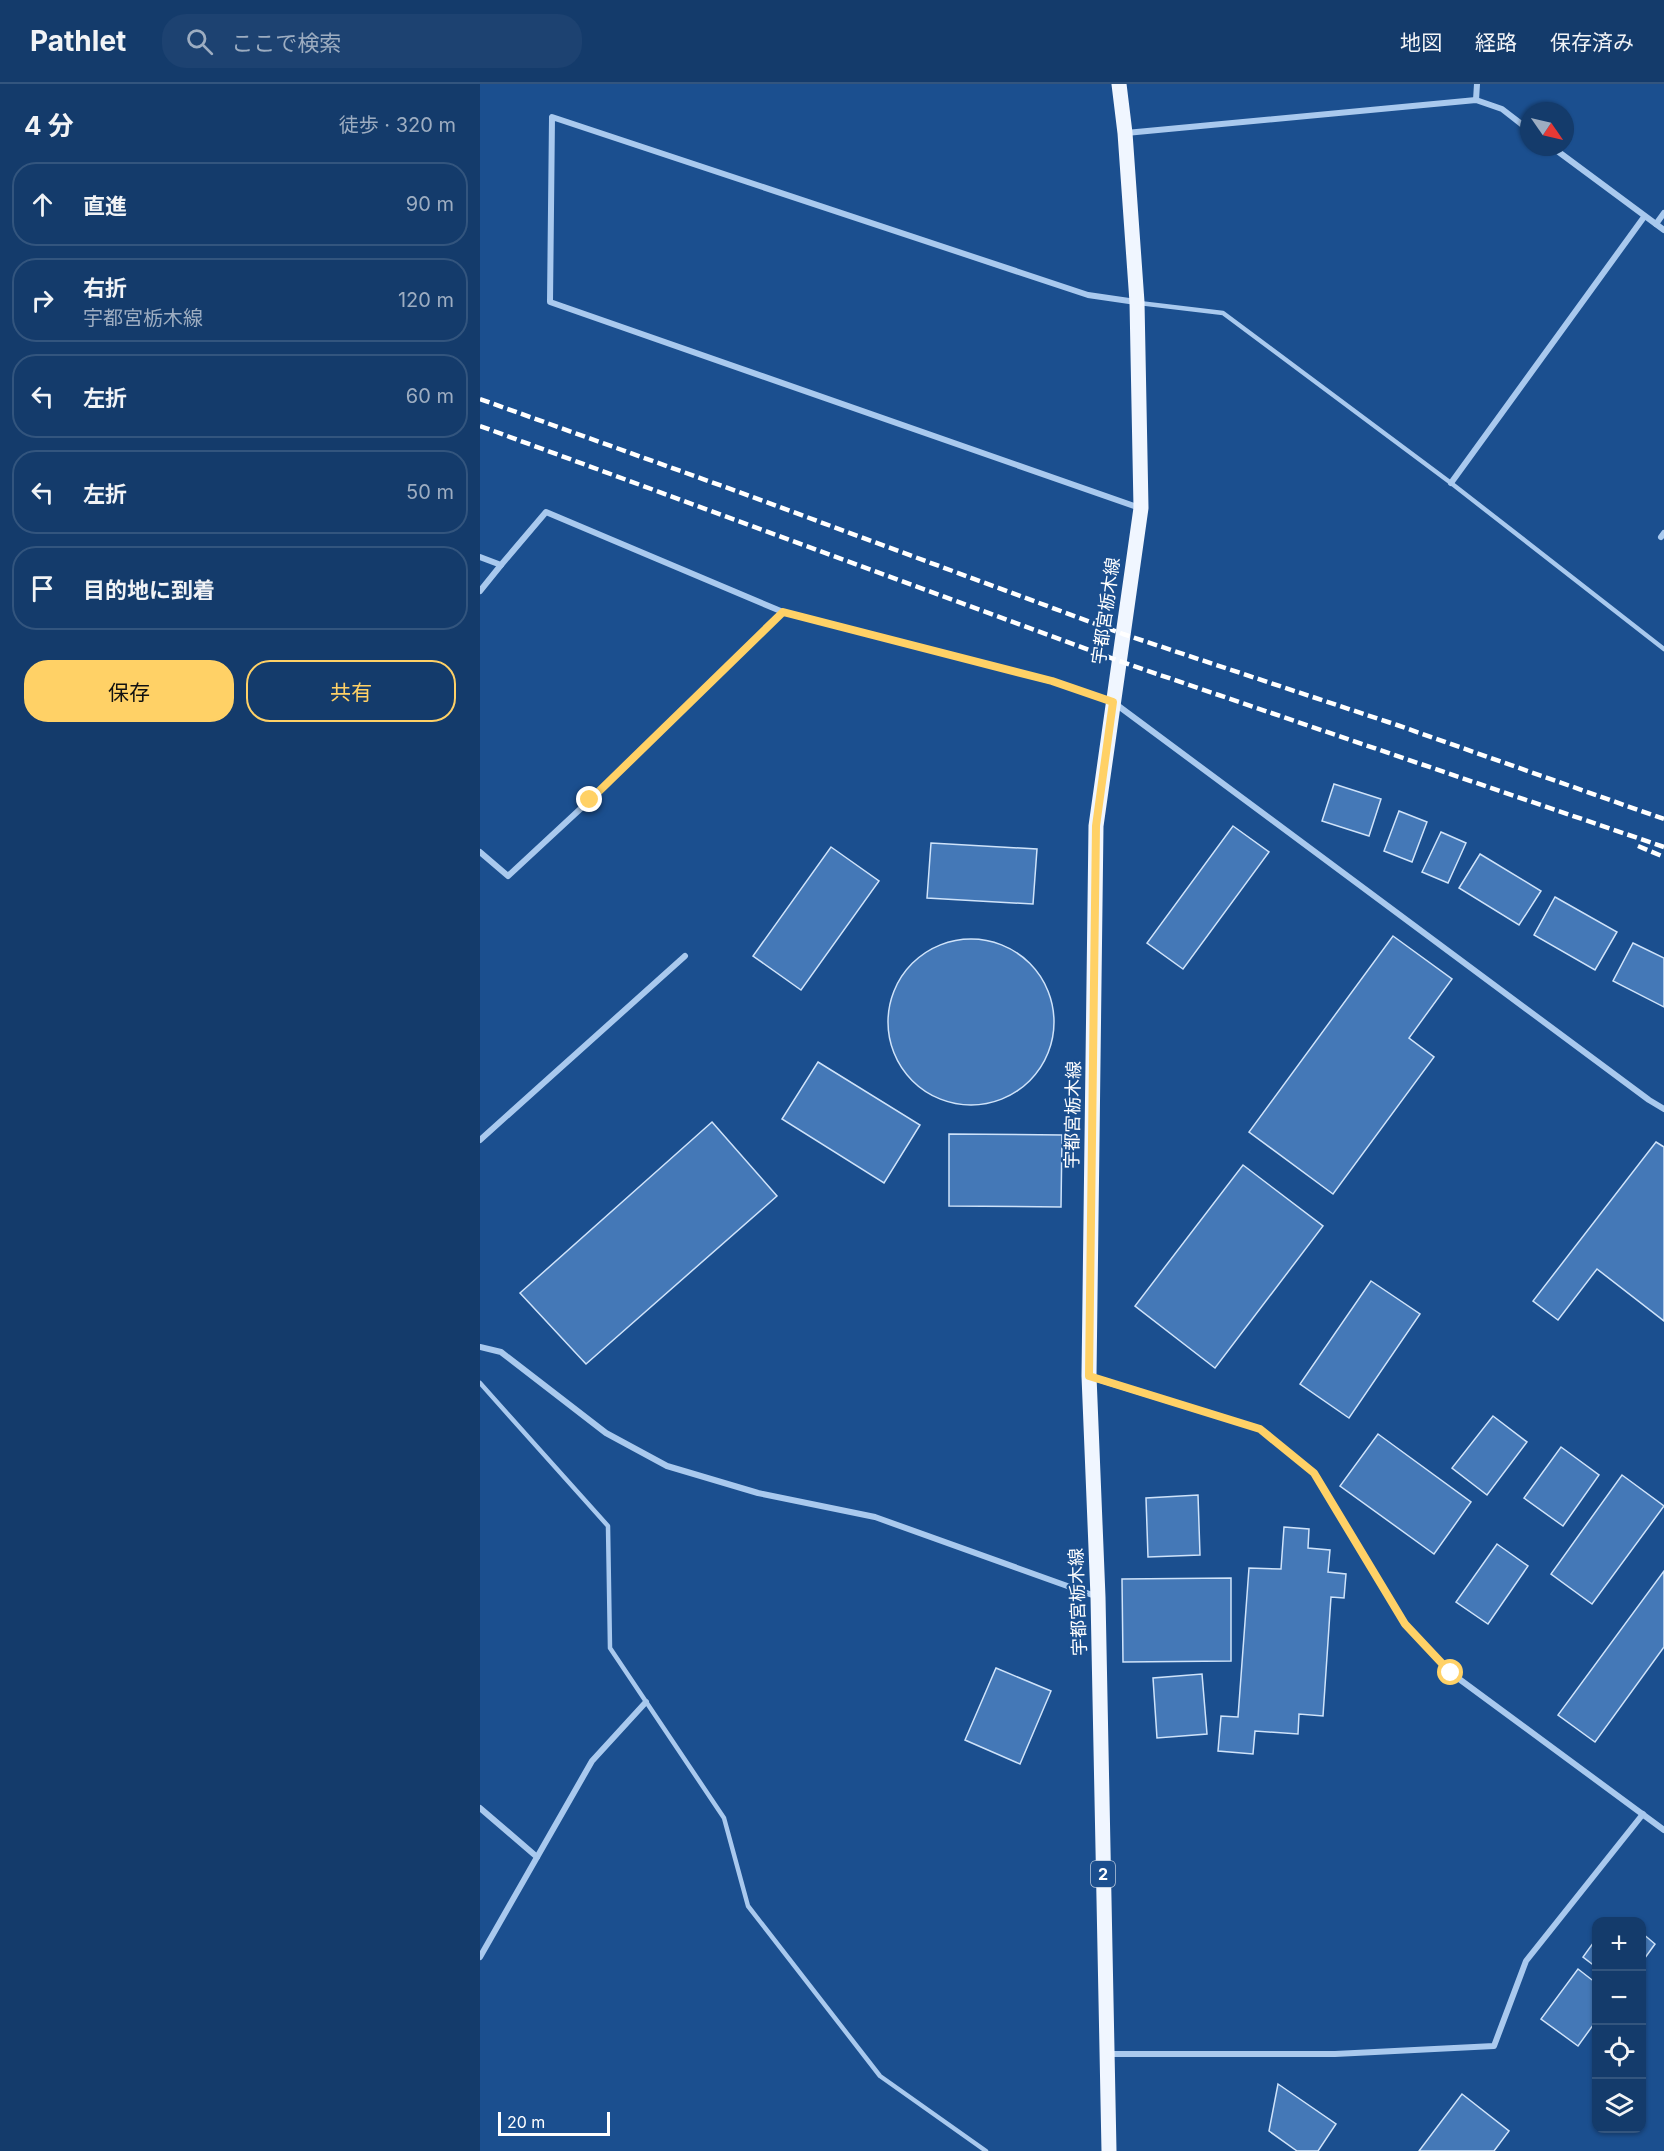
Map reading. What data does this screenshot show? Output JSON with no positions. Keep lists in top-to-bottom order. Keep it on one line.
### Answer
{"streets":{"main road":["宇都宮栃木線","2"]},"scale_bar":"20 m","north":"bottom right","page":{"header":"Pathlet","search":"ここで検索","nav":["地図","経路","保存済み"],"heading":["4 分","徒歩 · 320 m"],"list":[["直進","90 m"],["右折","宇都宮栃木線","120 m"],["左折","60 m"],["左折","50 m"],"目的地に到着"],"buttons":["保存","共有"],"map_buttons":["+","−"],"scale":"20 m"}}
